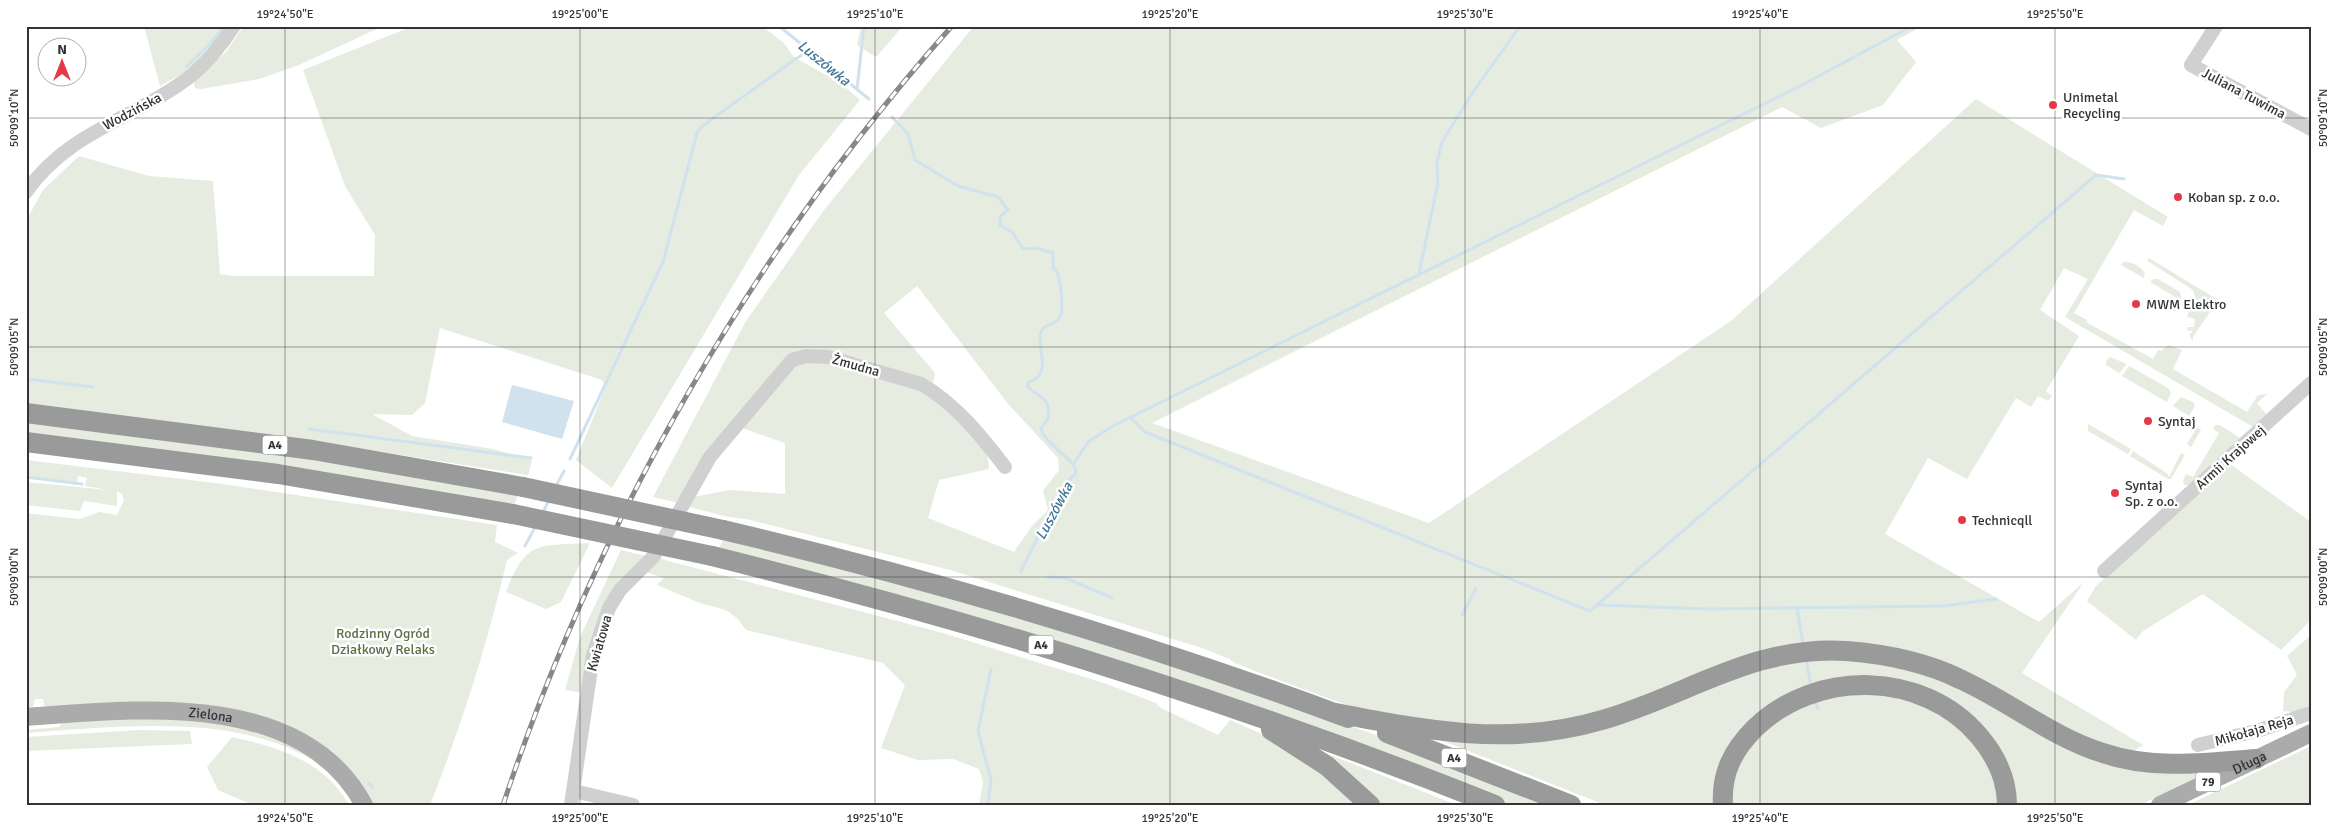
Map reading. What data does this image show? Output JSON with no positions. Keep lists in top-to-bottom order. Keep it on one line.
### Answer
{"streets":{"highway":["A4"],"main road":["Zielona","Długa","79"],"street":["Juliana Tuwima","Wodzińska","Żmudna","Armii Krajowej","Kwiatowa","Mikołaja Reja"]},"crossings":[["Żmudna","Kwiatowa"]],"water":["Luszówka"],"parks":["Rodzinny Ogród Działkowy Relaks"],"places":["Unimetal Recycling","Koban sp. z o.o.","MWM Elektro","Syntaj","Syntaj Sp. z o.o.","Technicqll"],"north":"top","coordinates":["19°24'50\"E","19°25'00\"E","19°25'10\"E","19°25'20\"E","19°25'30\"E","19°25'40\"E","19°25'50\"E","50°09'10\"N","50°09'05\"N","50°09'00\"N"]}
